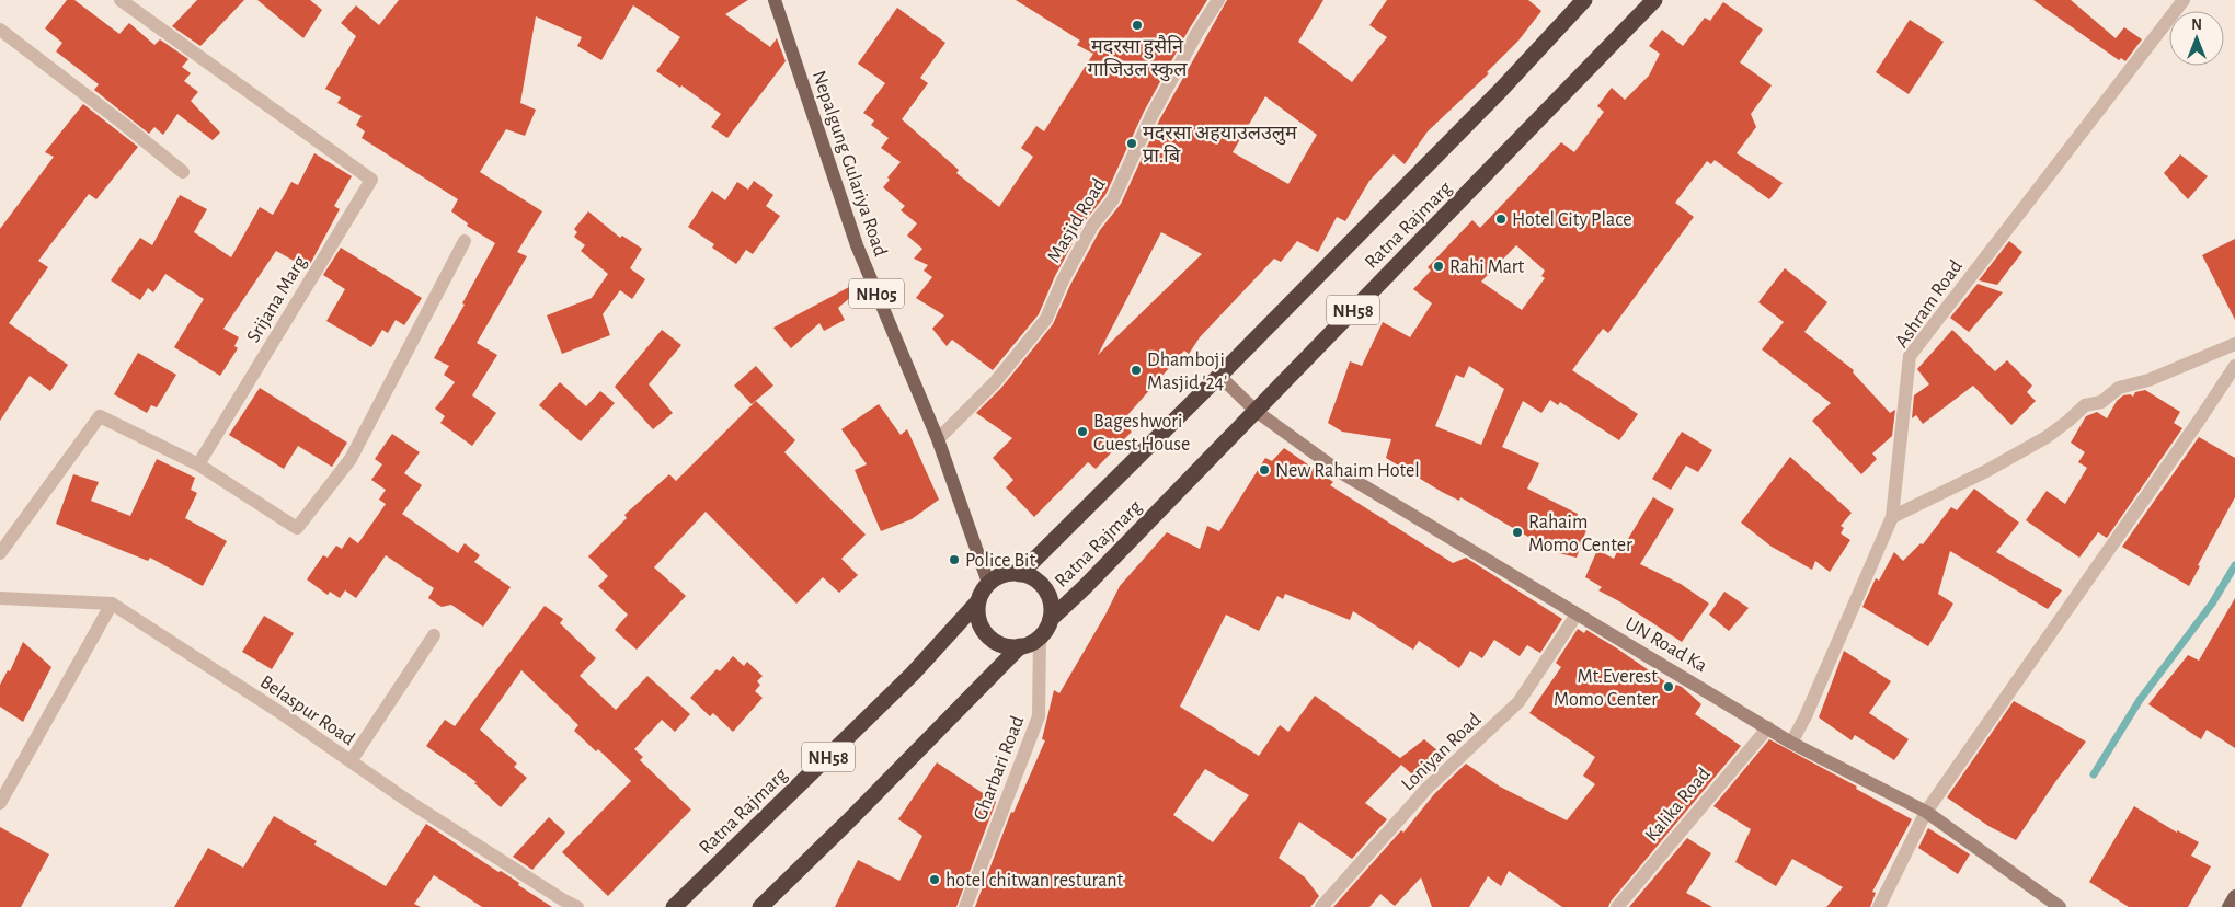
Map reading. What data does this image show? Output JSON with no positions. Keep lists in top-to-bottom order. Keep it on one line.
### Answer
{"streets":{"highway":["Ratna Rajmarg","NH58"],"main road":["Nepalgung Gulariya Road","NH05"],"street":["Masjid Road","Srijana Marg","Ashram Road","UN Road Ka","Belaspur Road","Loniyan Road","Gharbari Road","Kalika Road"]},"crossings":[["Nepalgung Gulariya Road","Masjid Road"],["Nepalgung Gulariya Road","Ratna Rajmarg"],["Nepalgung Gulariya Road","Gharbari Road"],["Ratna Rajmarg","UN Road Ka"],["Ratna Rajmarg","Gharbari Road"],["Ashram Road","UN Road Ka"],["UN Road Ka","Loniyan Road"],["UN Road Ka","Kalika Road"]],"places":["मदरसा हुसैनि गाजिउल स्कुल","मदरसा अहयाउलउलुम प्रा.बि","Hotel City Place","Rahi Mart","Dhamboji Masjid '24'","Bageshwori Guest House","New Rahaim Hotel","Rahaim Momo Center","Police Bit","Mt.Everest Momo Center","hotel chitwan resturant"],"north":"top"}
